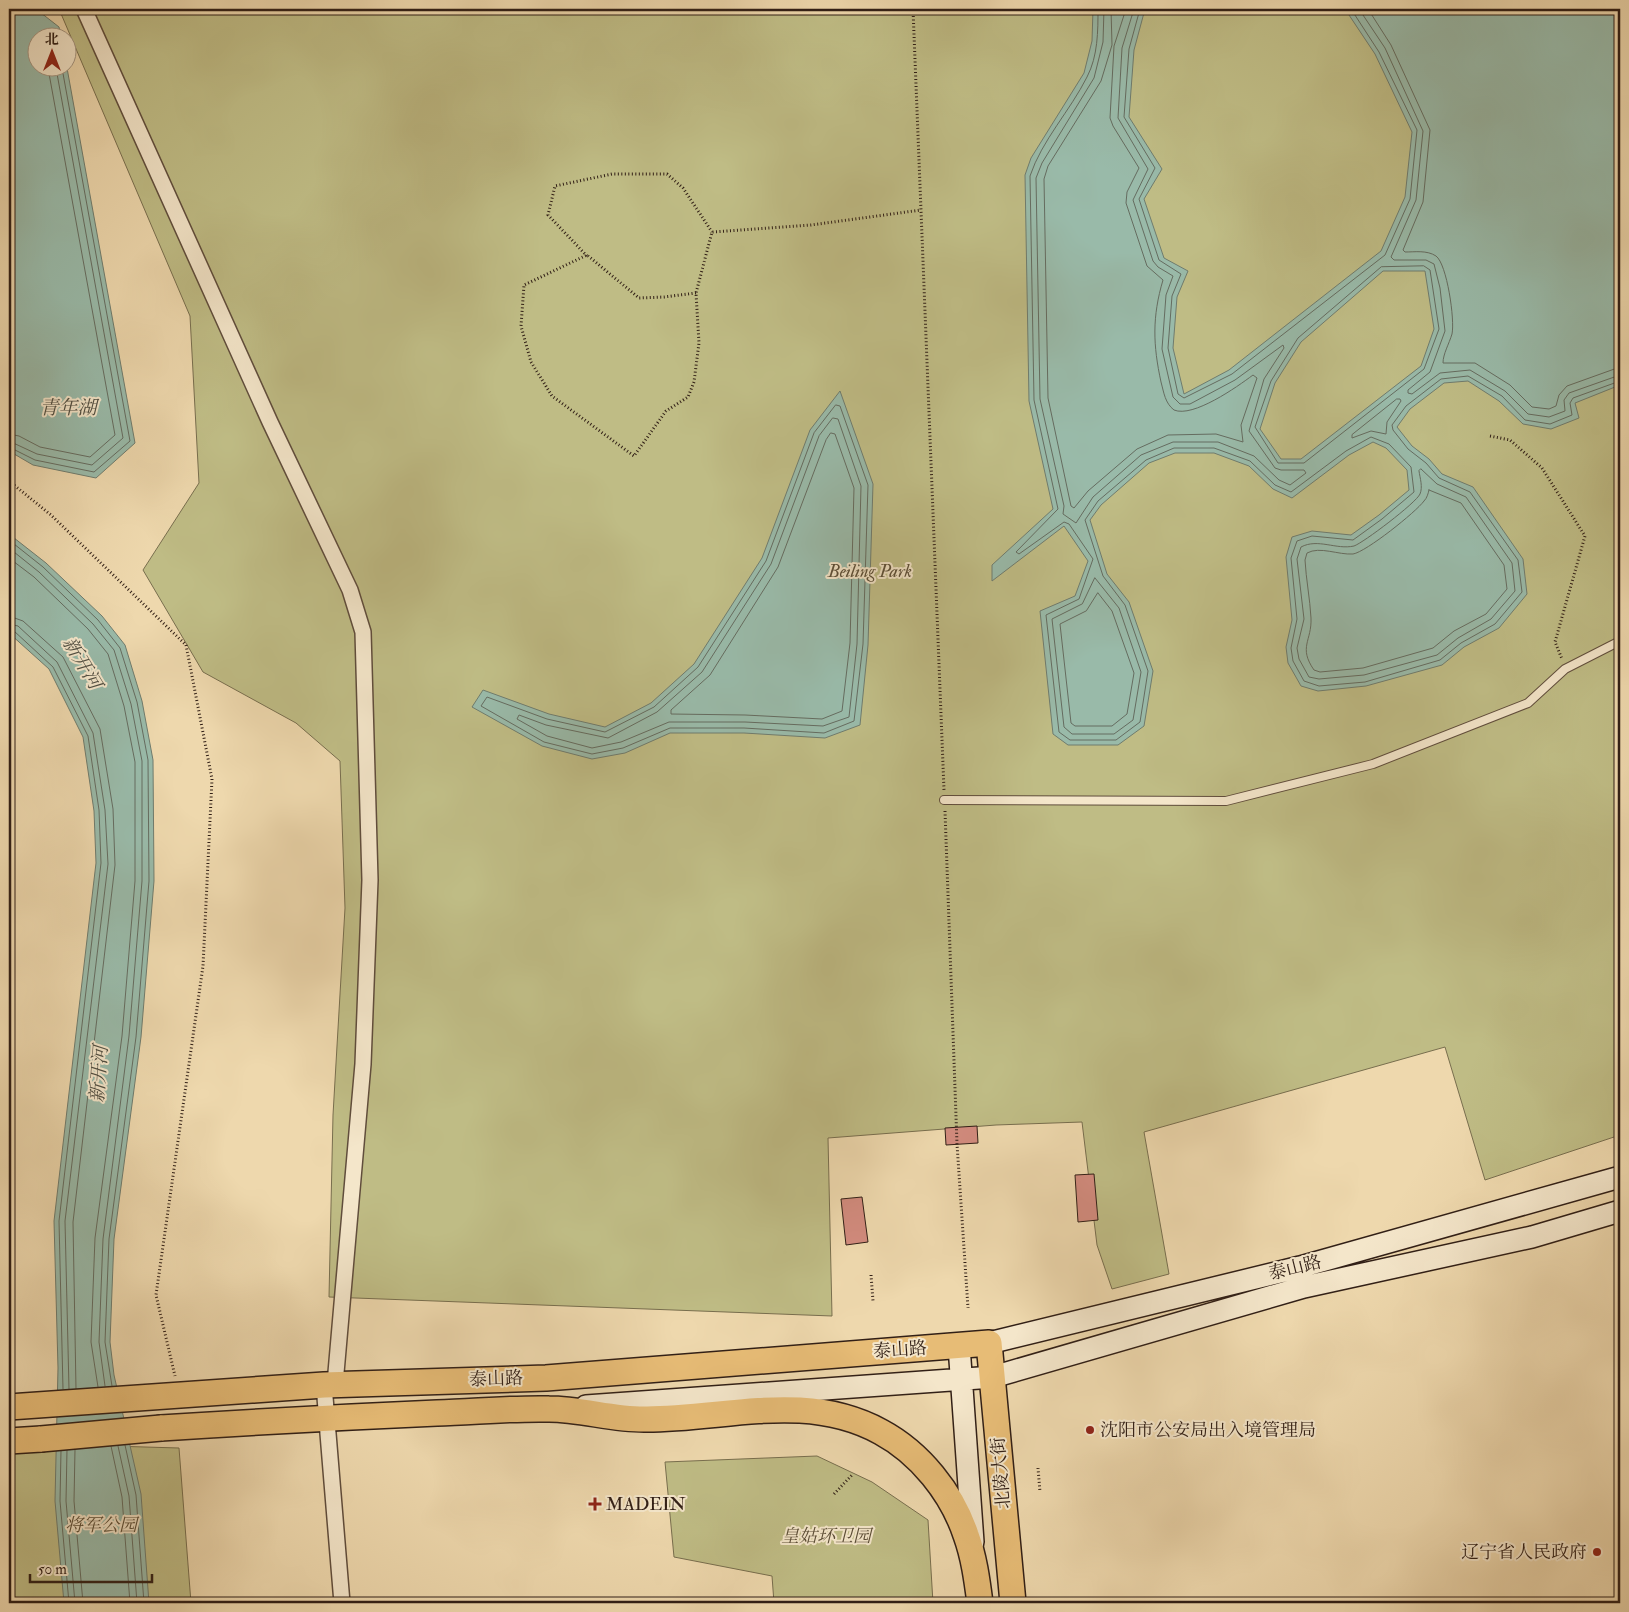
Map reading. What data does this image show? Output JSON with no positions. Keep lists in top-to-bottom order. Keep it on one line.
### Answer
{"streets":{"main road":["泰山路","北陵大街"]},"crossings":[["泰山路","北陵大街"]],"water":["青年湖","新开河"],"parks":["Beiling Park","将军公园","皇姑环卫园"],"places":{"other":["沈阳市公安局出入境管理局","辽宁省人民政府"],"health":["MADEIN"]},"scale_bar":"50 m","north":"top"}
